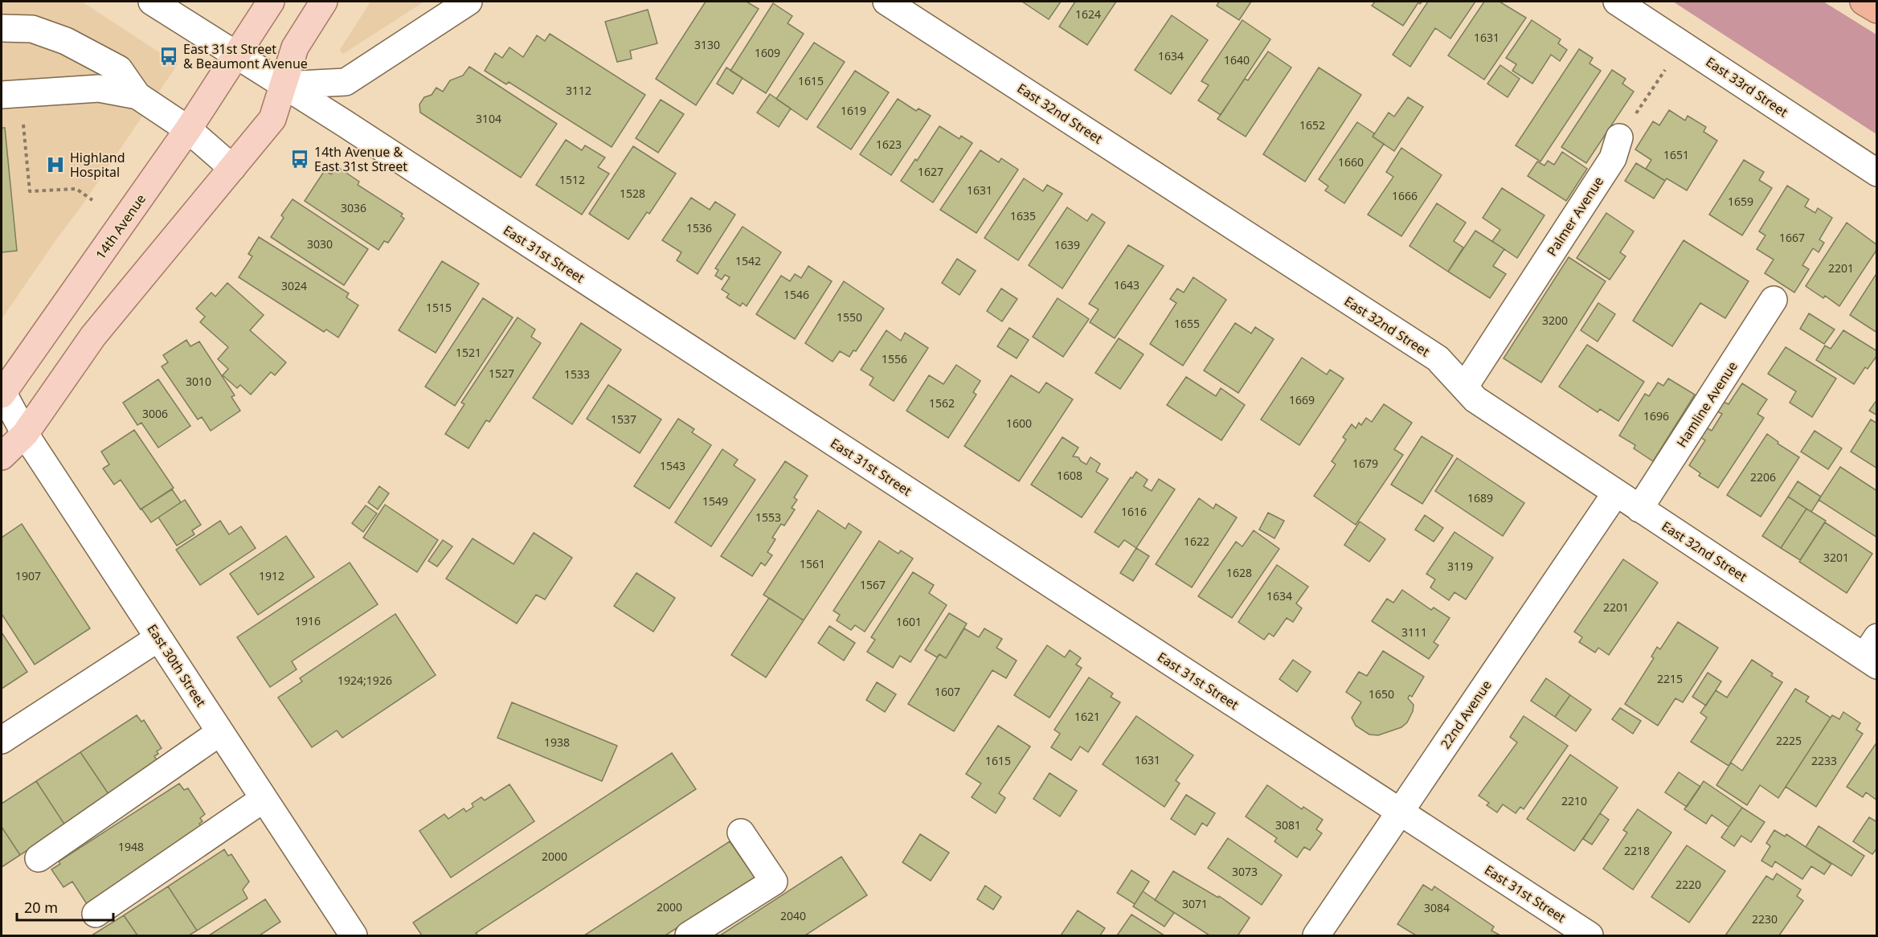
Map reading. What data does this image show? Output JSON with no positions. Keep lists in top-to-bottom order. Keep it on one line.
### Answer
{"streets":{"main road":["14th Avenue"],"street":["East 33rd Street","East 32nd Street","Palmer Avenue","East 31st Street","Hamline Avenue","East 30th Street","22nd Avenue"]},"crossings":[["East 32nd Street","Palmer Avenue"],["East 32nd Street","Hamline Avenue"],["East 32nd Street","22nd Avenue"],["14th Avenue","East 31st Street"],["14th Avenue","East 30th Street"],["East 31st Street","22nd Avenue"]],"places":{"bus stop":["East 31st Street & Beaumont Avenue","14th Avenue & East 31st Street"],"hospital":["Highland Hospital"]},"house_numbers":["1624","1631","3130","1609","1634","1640","1615","3112","1619","3104","1652","1623","1651","1660","1627","1512","1631","1528","1666","1659","3036","1635","1536","1667","3030","1639","1542","2201","1643","3024","1546","1515","1550","3200","1655","1521","1556","1527","1533","3010","1669","1562","3006","1696","1537","1600","1679","1543","1608","2206","1689","1549","1616","1553","1622","3201","1561","3119","1628","1907","1912","1567","1634","2201","1916","1601","3111","2215","1924;1926","1607","1650","1621","2225","1938","1631","1615","2233","2210","3081","1948","2218","2000","3073","2220","3071","2000","3084","2040","2230"],"scale_bar":"20 m"}
